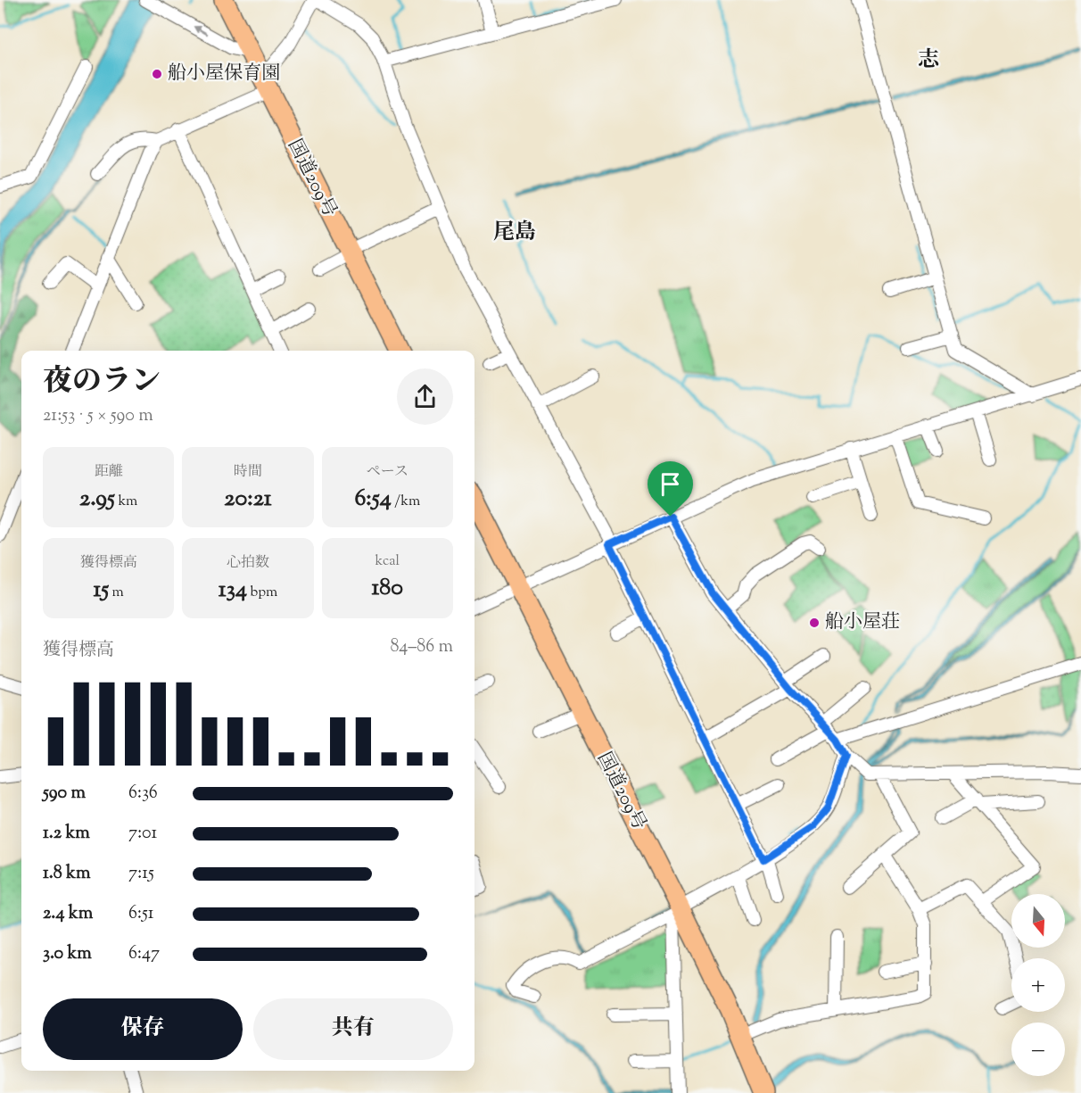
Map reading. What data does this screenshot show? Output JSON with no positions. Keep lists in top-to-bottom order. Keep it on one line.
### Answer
{"streets":{"highway":["国道209号"]},"districts":["志","尾島"],"places":["船小屋保育園","船小屋荘"],"north":"bottom","page":{"heading":["夜のラン","21:53 · 5 × 590 m"],"stats":[["距離","2.95 km"],["時間","20:21"],["ペース","6:54 /km"],["獲得標高","15 m"],["心拍数","134 bpm"],["kcal","180"]],"chart":["獲得標高","84–86 m"],"list":[{"name":"590 m","note":"6:36"},{"name":"1.2 km","note":"7:01"},{"name":"1.8 km","note":"7:15"},{"name":"2.4 km","note":"6:51"},{"name":"3.0 km","note":"6:47"}],"map_buttons":["+","−"],"buttons":["保存","共有"]}}
